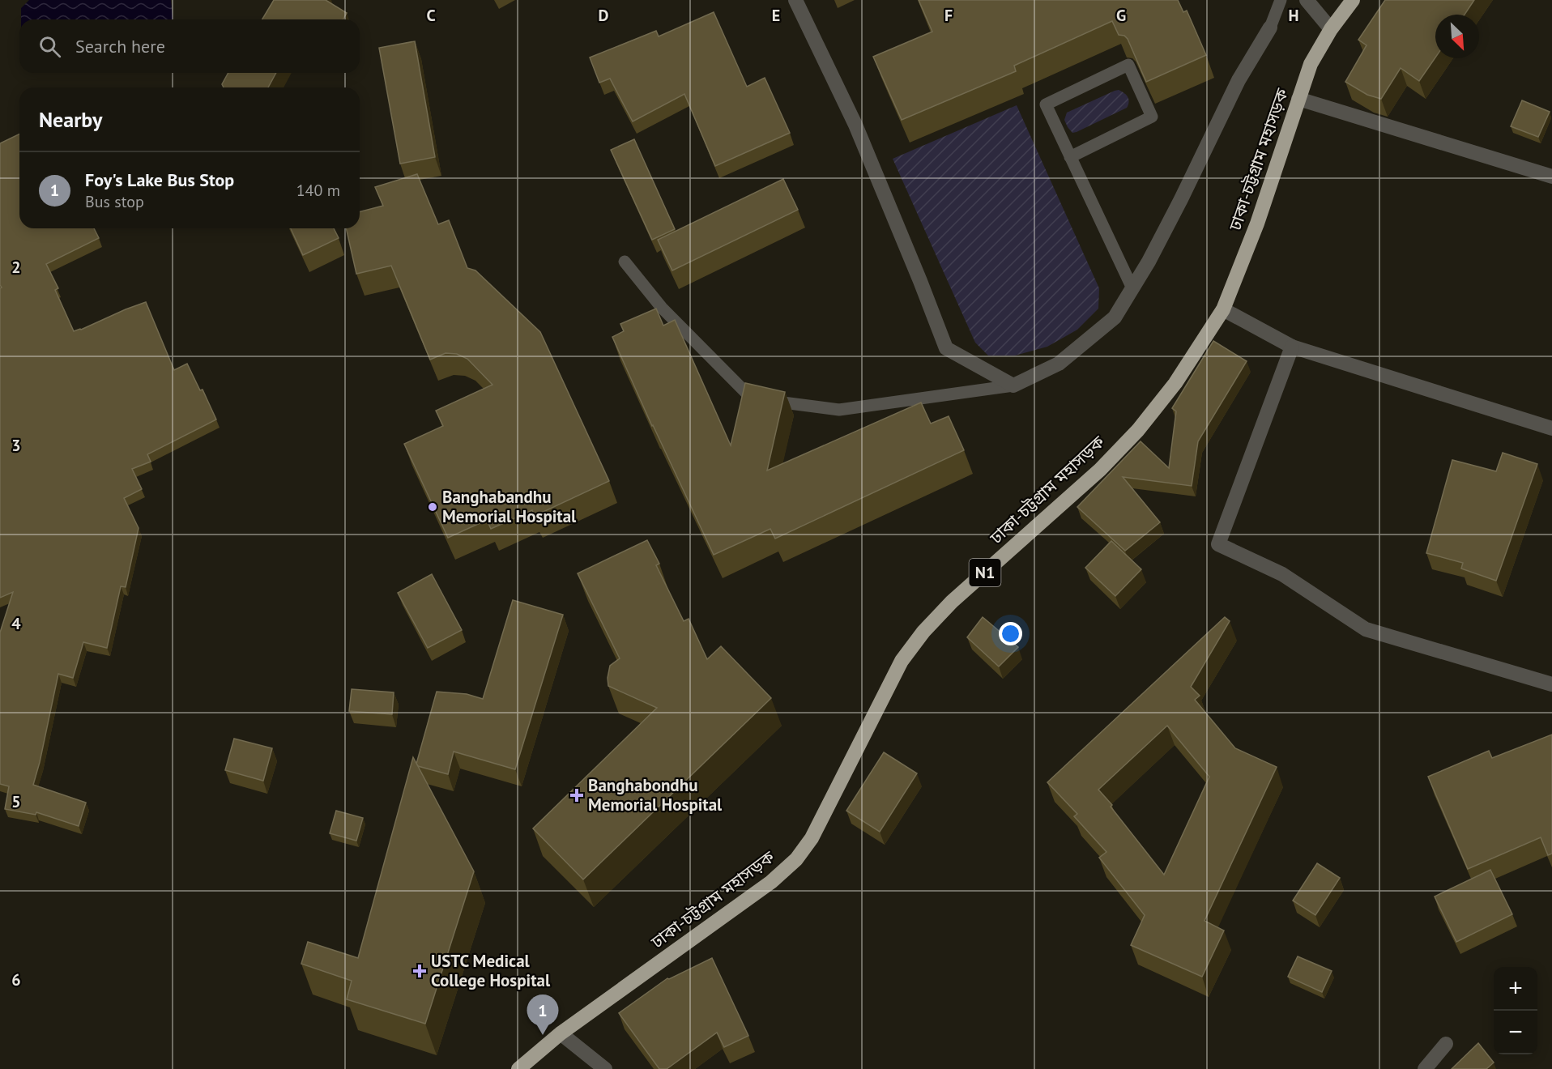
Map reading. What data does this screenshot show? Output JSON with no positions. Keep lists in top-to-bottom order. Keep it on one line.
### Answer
{"streets":{"highway":["ঢাকা-চট্টগ্রাম মহাসড়ক","N1"]},"places":{"other":["Banghabandhu Memorial Hospital"],"health":["Banghabondhu Memorial Hospital","USTC Medical College Hospital"]},"north":"bottom right","page":{"search":"Search here","heading":"Nearby","list":[{"mark":"1","name":"Foy's Lake Bus Stop","note":"Bus stop","value":"140 m"}],"map_buttons":["+","−"],"pins":"1"},"grid":{"columns":["C","D","E","F","G","H"],"rows":["2","3","4","5","6"]}}
